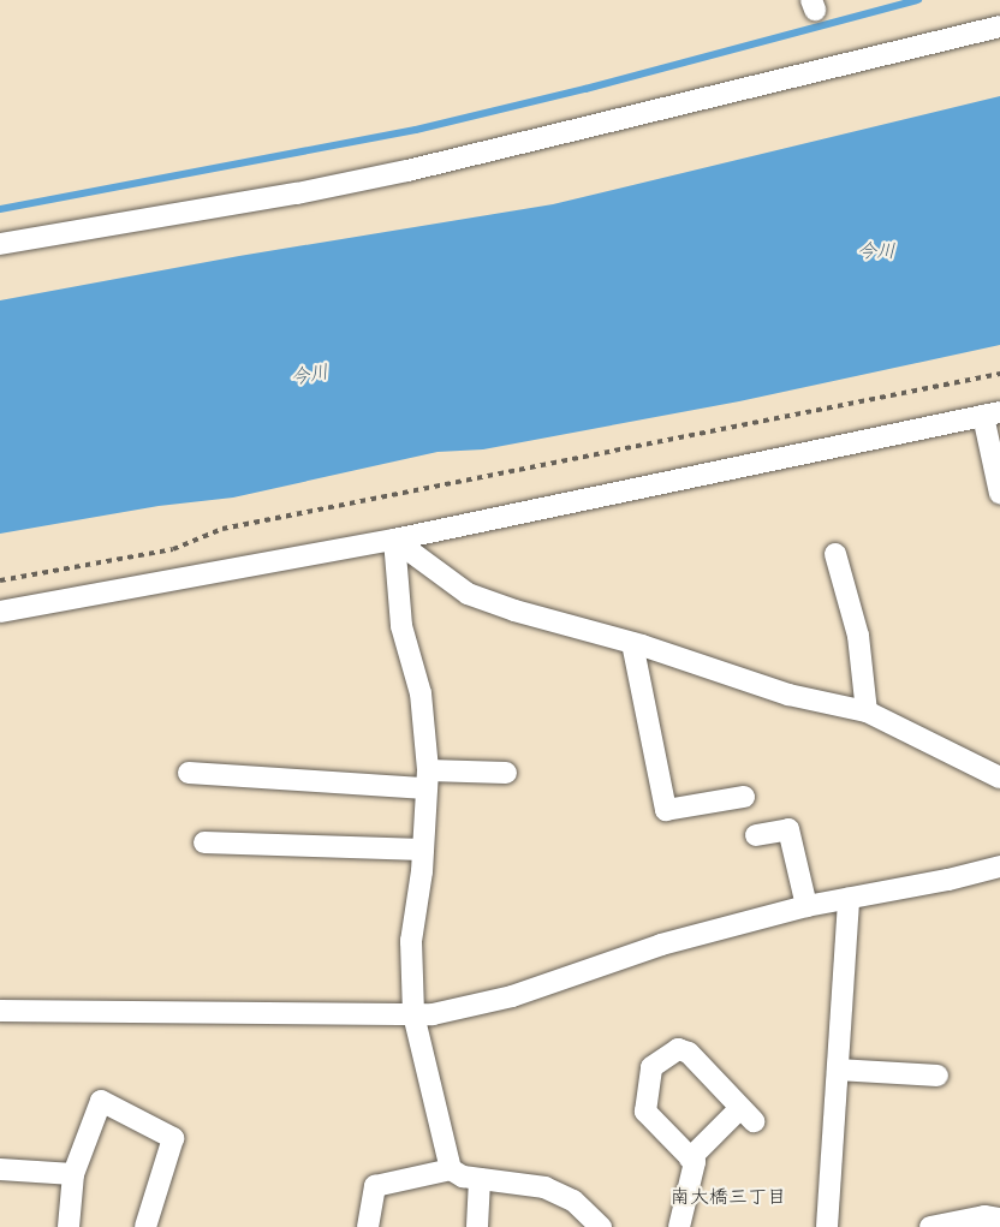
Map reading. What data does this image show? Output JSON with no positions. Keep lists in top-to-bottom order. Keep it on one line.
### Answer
{"districts":["南大橋三丁目"],"water":["今川"]}
